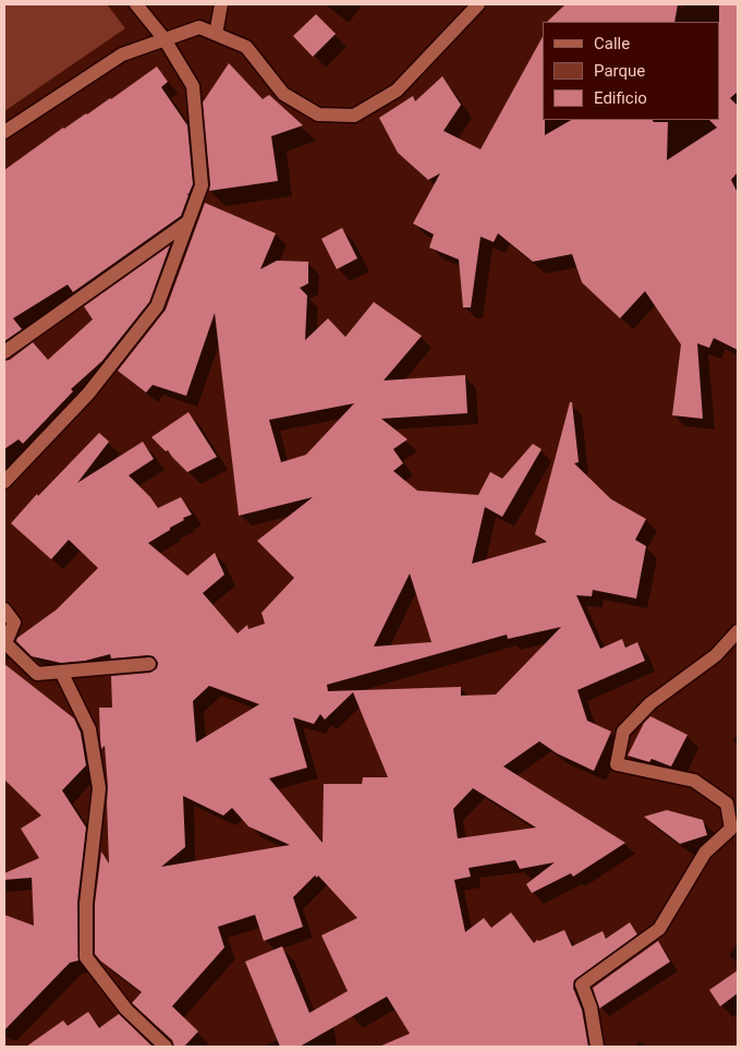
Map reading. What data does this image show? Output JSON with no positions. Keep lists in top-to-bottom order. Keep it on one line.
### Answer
{"legend":["Calle","Parque","Edificio"]}
